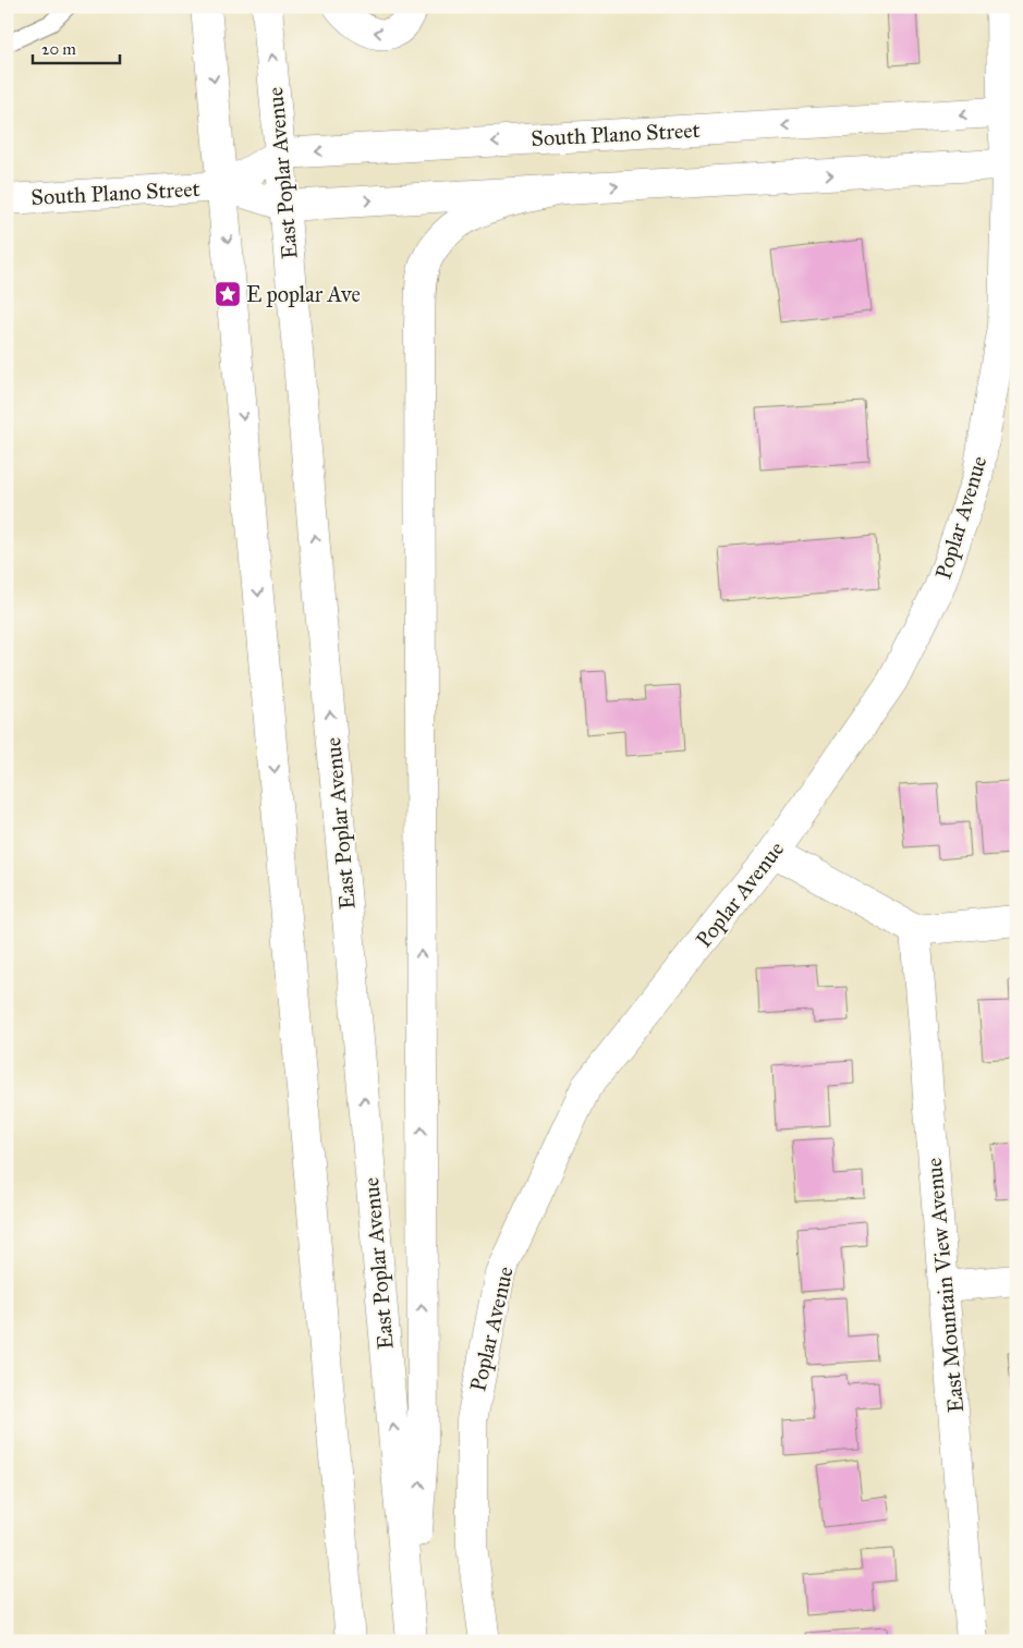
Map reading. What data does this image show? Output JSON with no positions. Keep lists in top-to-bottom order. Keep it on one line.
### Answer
{"streets":{"main road":["South Plano Street","East Poplar Avenue","Poplar Avenue","East Mountain View Avenue"]},"crossings":[["South Plano Street","East Poplar Avenue"],["South Plano Street","Poplar Avenue"]],"places":{"place":["E poplar Ave"]},"scale_bar":"20 m"}
